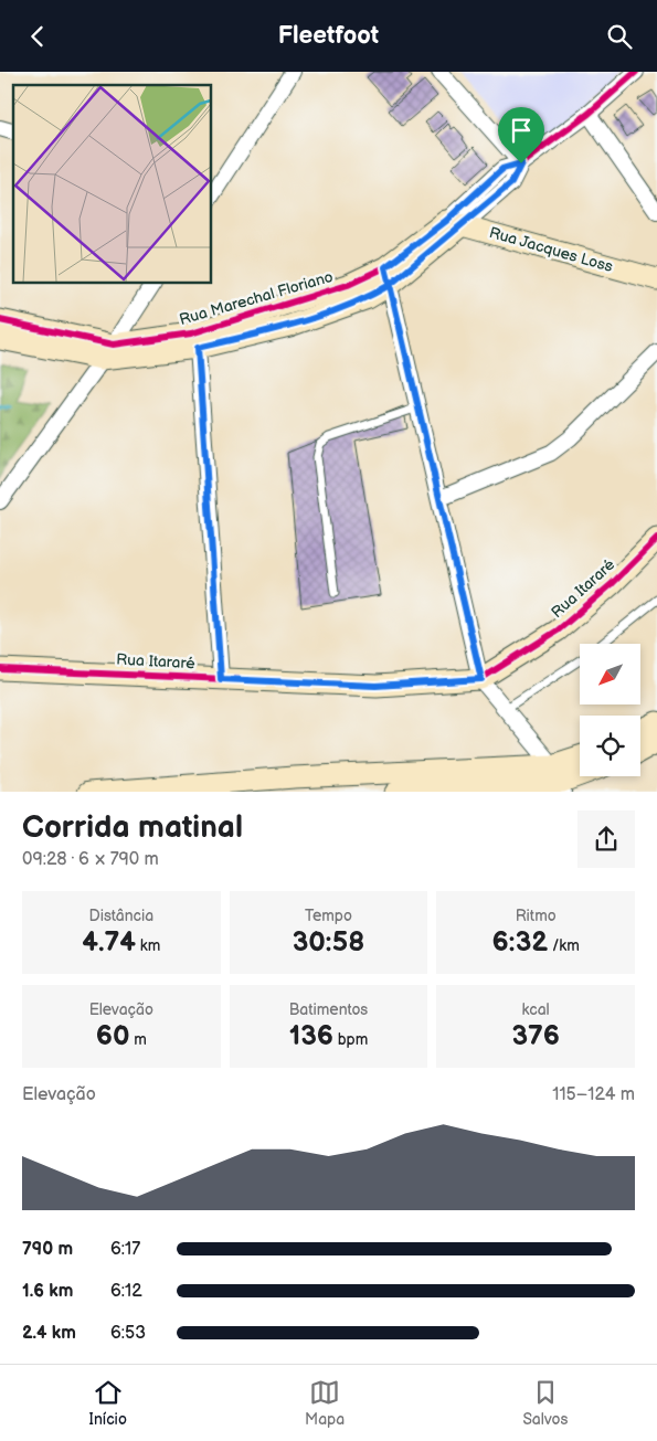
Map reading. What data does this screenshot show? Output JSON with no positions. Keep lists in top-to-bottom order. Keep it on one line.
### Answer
{"streets":{"street":["Rua Jacques Loss","Rua Marechal Floriano","Rua Itararé"]},"crossings":[["Rua Jacques Loss","Rua Marechal Floriano"]],"north":"bottom left","page":{"header":"Fleetfoot","heading":["Corrida matinal","09:28 · 6 × 790 m"],"stats":[["Distância","4.74 km"],["Tempo","30:58"],["Ritmo","6:32 /km"],["Elevação","60 m"],["Batimentos","136 bpm"],["kcal","376"]],"chart":["Elevação","115–124 m"],"list":[{"name":"790 m","note":"6:17"},{"name":"1.6 km","note":"6:12"},{"name":"2.4 km","note":"6:53"}],"tabs":["Início","Mapa","Salvos"]}}
